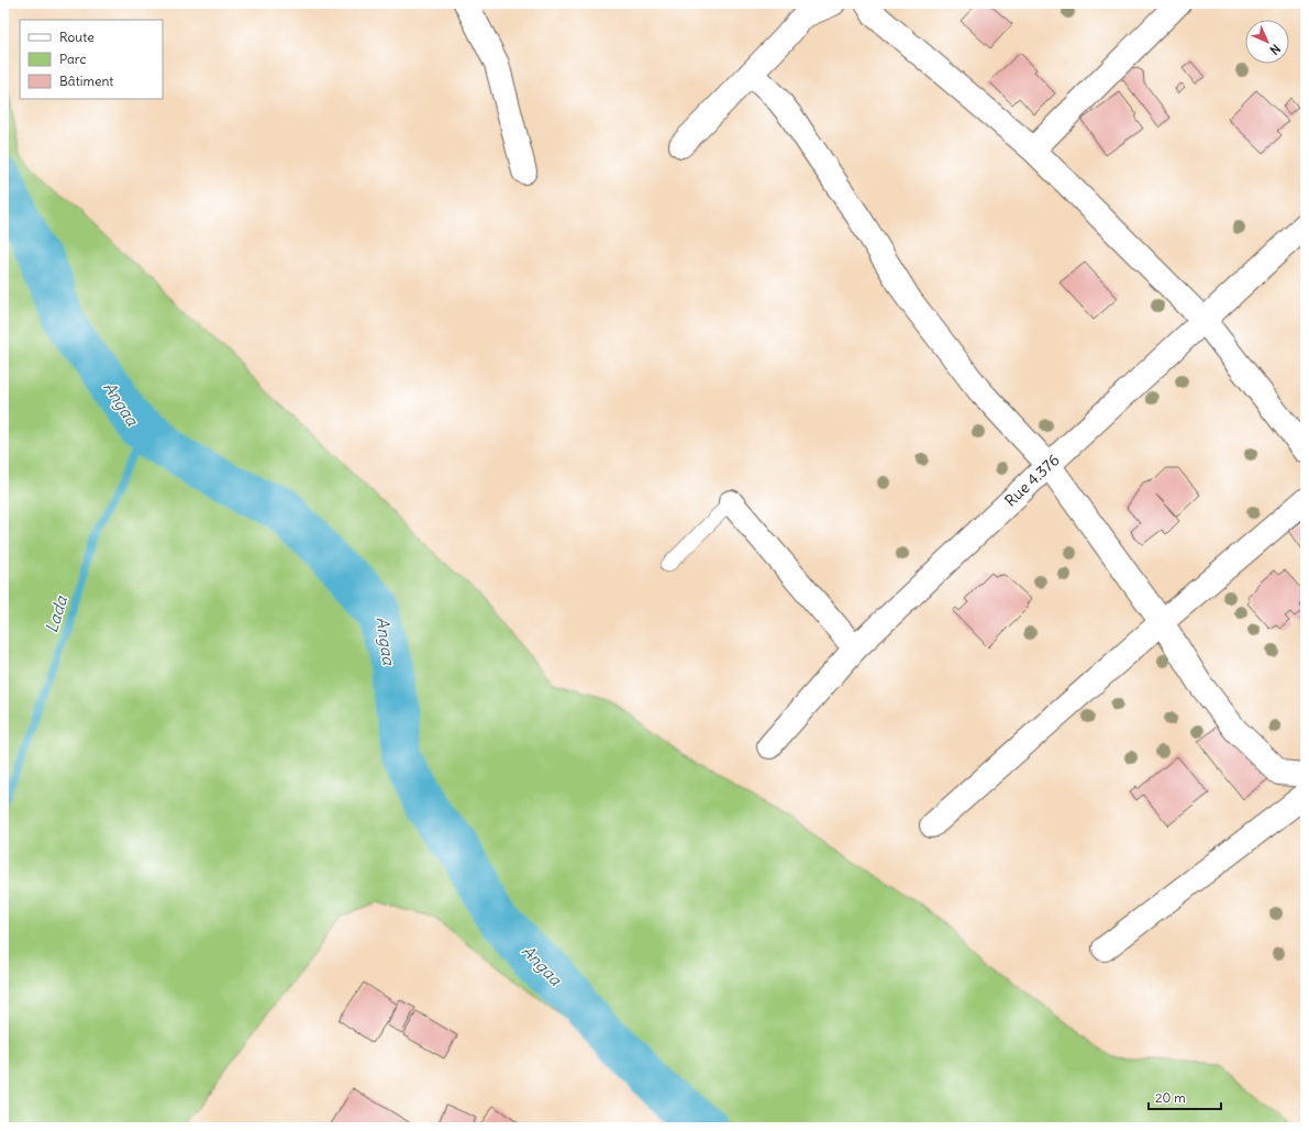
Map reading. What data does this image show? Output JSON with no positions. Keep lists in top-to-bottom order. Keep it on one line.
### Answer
{"streets":{"street":["Rue 4.376"]},"water":["Angaa","Lada"],"legend":["Route","Parc","Bâtiment"],"scale_bar":"20 m","north":"bottom right"}
